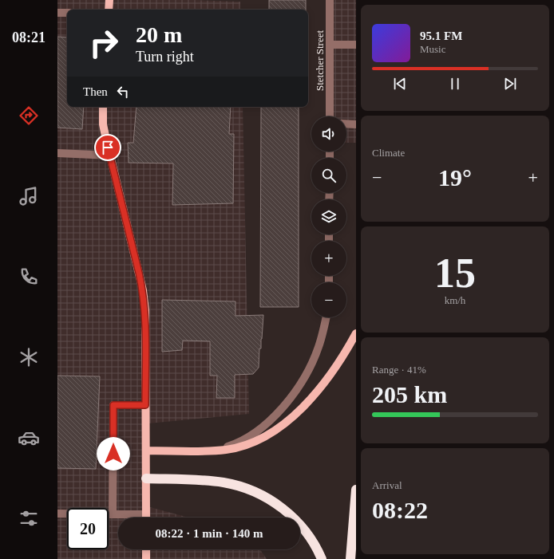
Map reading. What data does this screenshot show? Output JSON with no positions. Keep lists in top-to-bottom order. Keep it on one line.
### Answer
{"streets":{"street":["Stetcher Street"]},"page":{"tabs":"08:21","turn":["20 m","Turn right"],"song":["95.1 FM","Music"],"then":"Then","tile":["Climate",["15","km/h"],["Range · 41%","205 km"],["Arrival","08:22"]],"map_buttons":["+","−"],"heat":["−","19°","+"],"limit":"20","trip":"08:22 · 1 min · 140 m"}}
